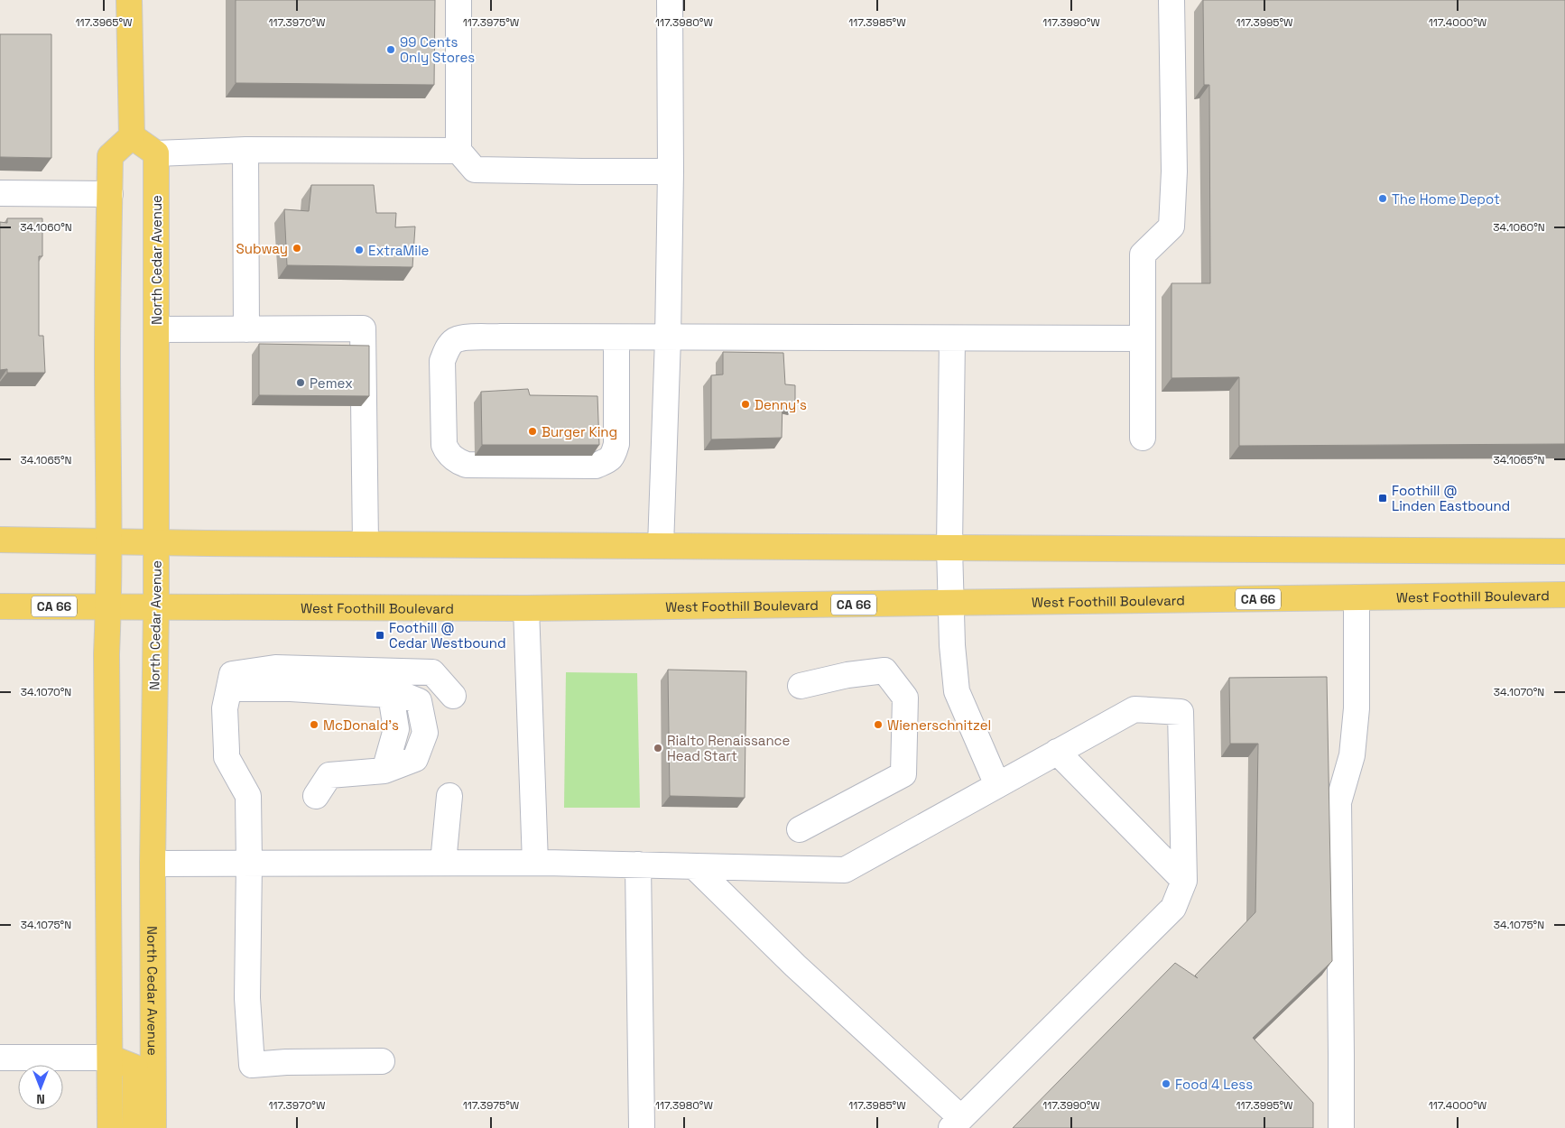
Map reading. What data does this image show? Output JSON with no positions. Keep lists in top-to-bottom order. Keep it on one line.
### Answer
{"streets":{"main road":["North Cedar Avenue","West Foothill Boulevard","CA 66"]},"crossings":[["North Cedar Avenue","West Foothill Boulevard"]],"places":{"other":["99 Cents Only Stores","The Home Depot","Subway","ExtraMile","Pemex","Denny's","Burger King","McDonald's","Wienerschnitzel","Rialto Renaissance Head Start","Food 4 Less"],"transit":["Foothill @ Linden Eastbound","Foothill @ Cedar Westbound"]},"north":"bottom","coordinates":["117.3965°W","117.3970°W","117.3975°W","117.3980°W","117.3985°W","117.3990°W","117.3995°W","117.4000°W","34.1060°N","34.1065°N","34.1070°N","34.1075°N"]}
